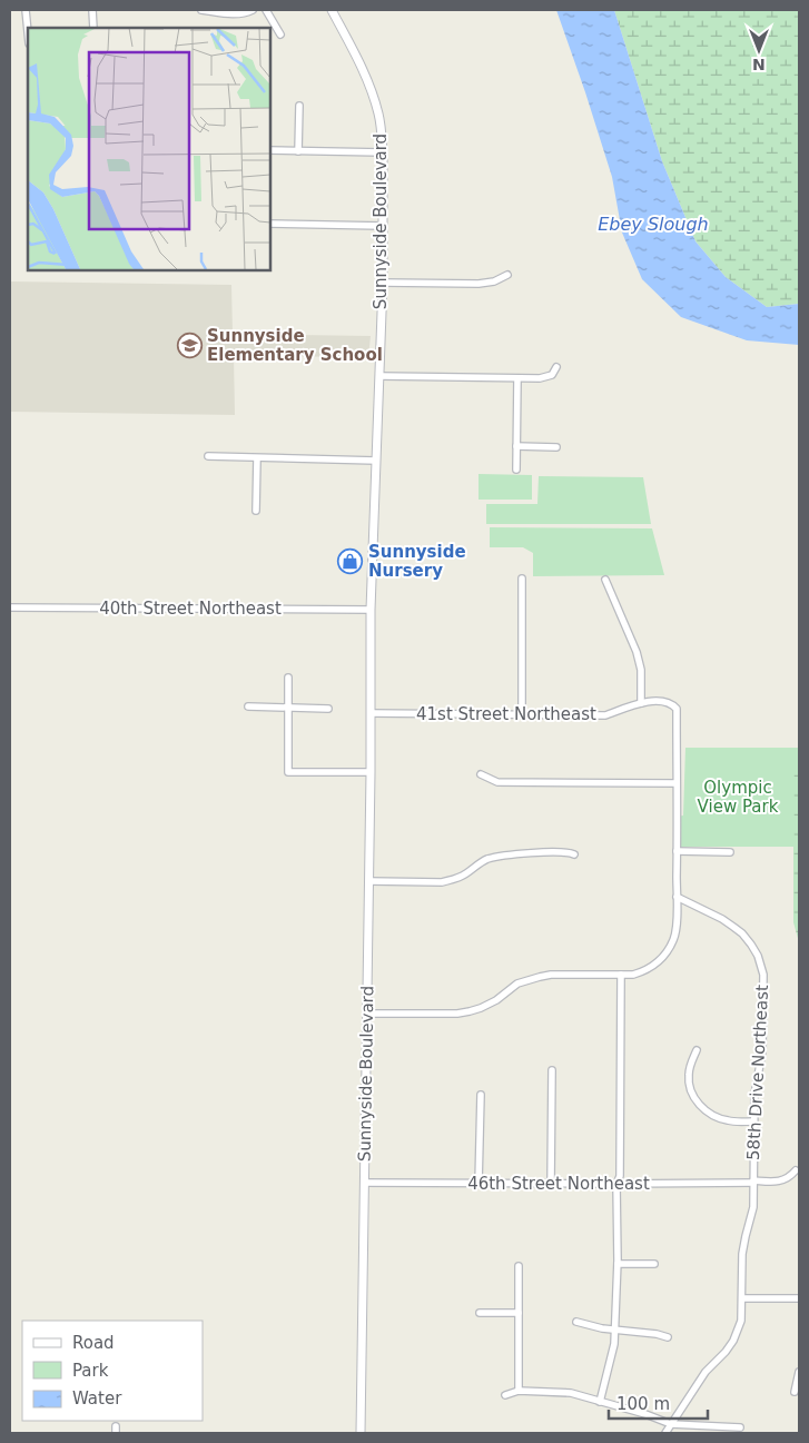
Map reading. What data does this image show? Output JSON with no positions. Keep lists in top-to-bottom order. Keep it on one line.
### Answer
{"streets":{"street":["Sunnyside Boulevard","40th Street Northeast","41st Street Northeast","58th Drive Northeast","46th Street Northeast"]},"crossings":[["Sunnyside Boulevard","40th Street Northeast"],["Sunnyside Boulevard","41st Street Northeast"],["Sunnyside Boulevard","46th Street Northeast"],["58th Drive Northeast","46th Street Northeast"]],"water":["Ebey Slough"],"parks":["Olympic View Park"],"places":{"school or university":["Sunnyside Elementary School"],"shop":["Sunnyside Nursery"]},"legend":["Road","Park","Water"],"scale_bar":"100 m","north":"bottom"}
